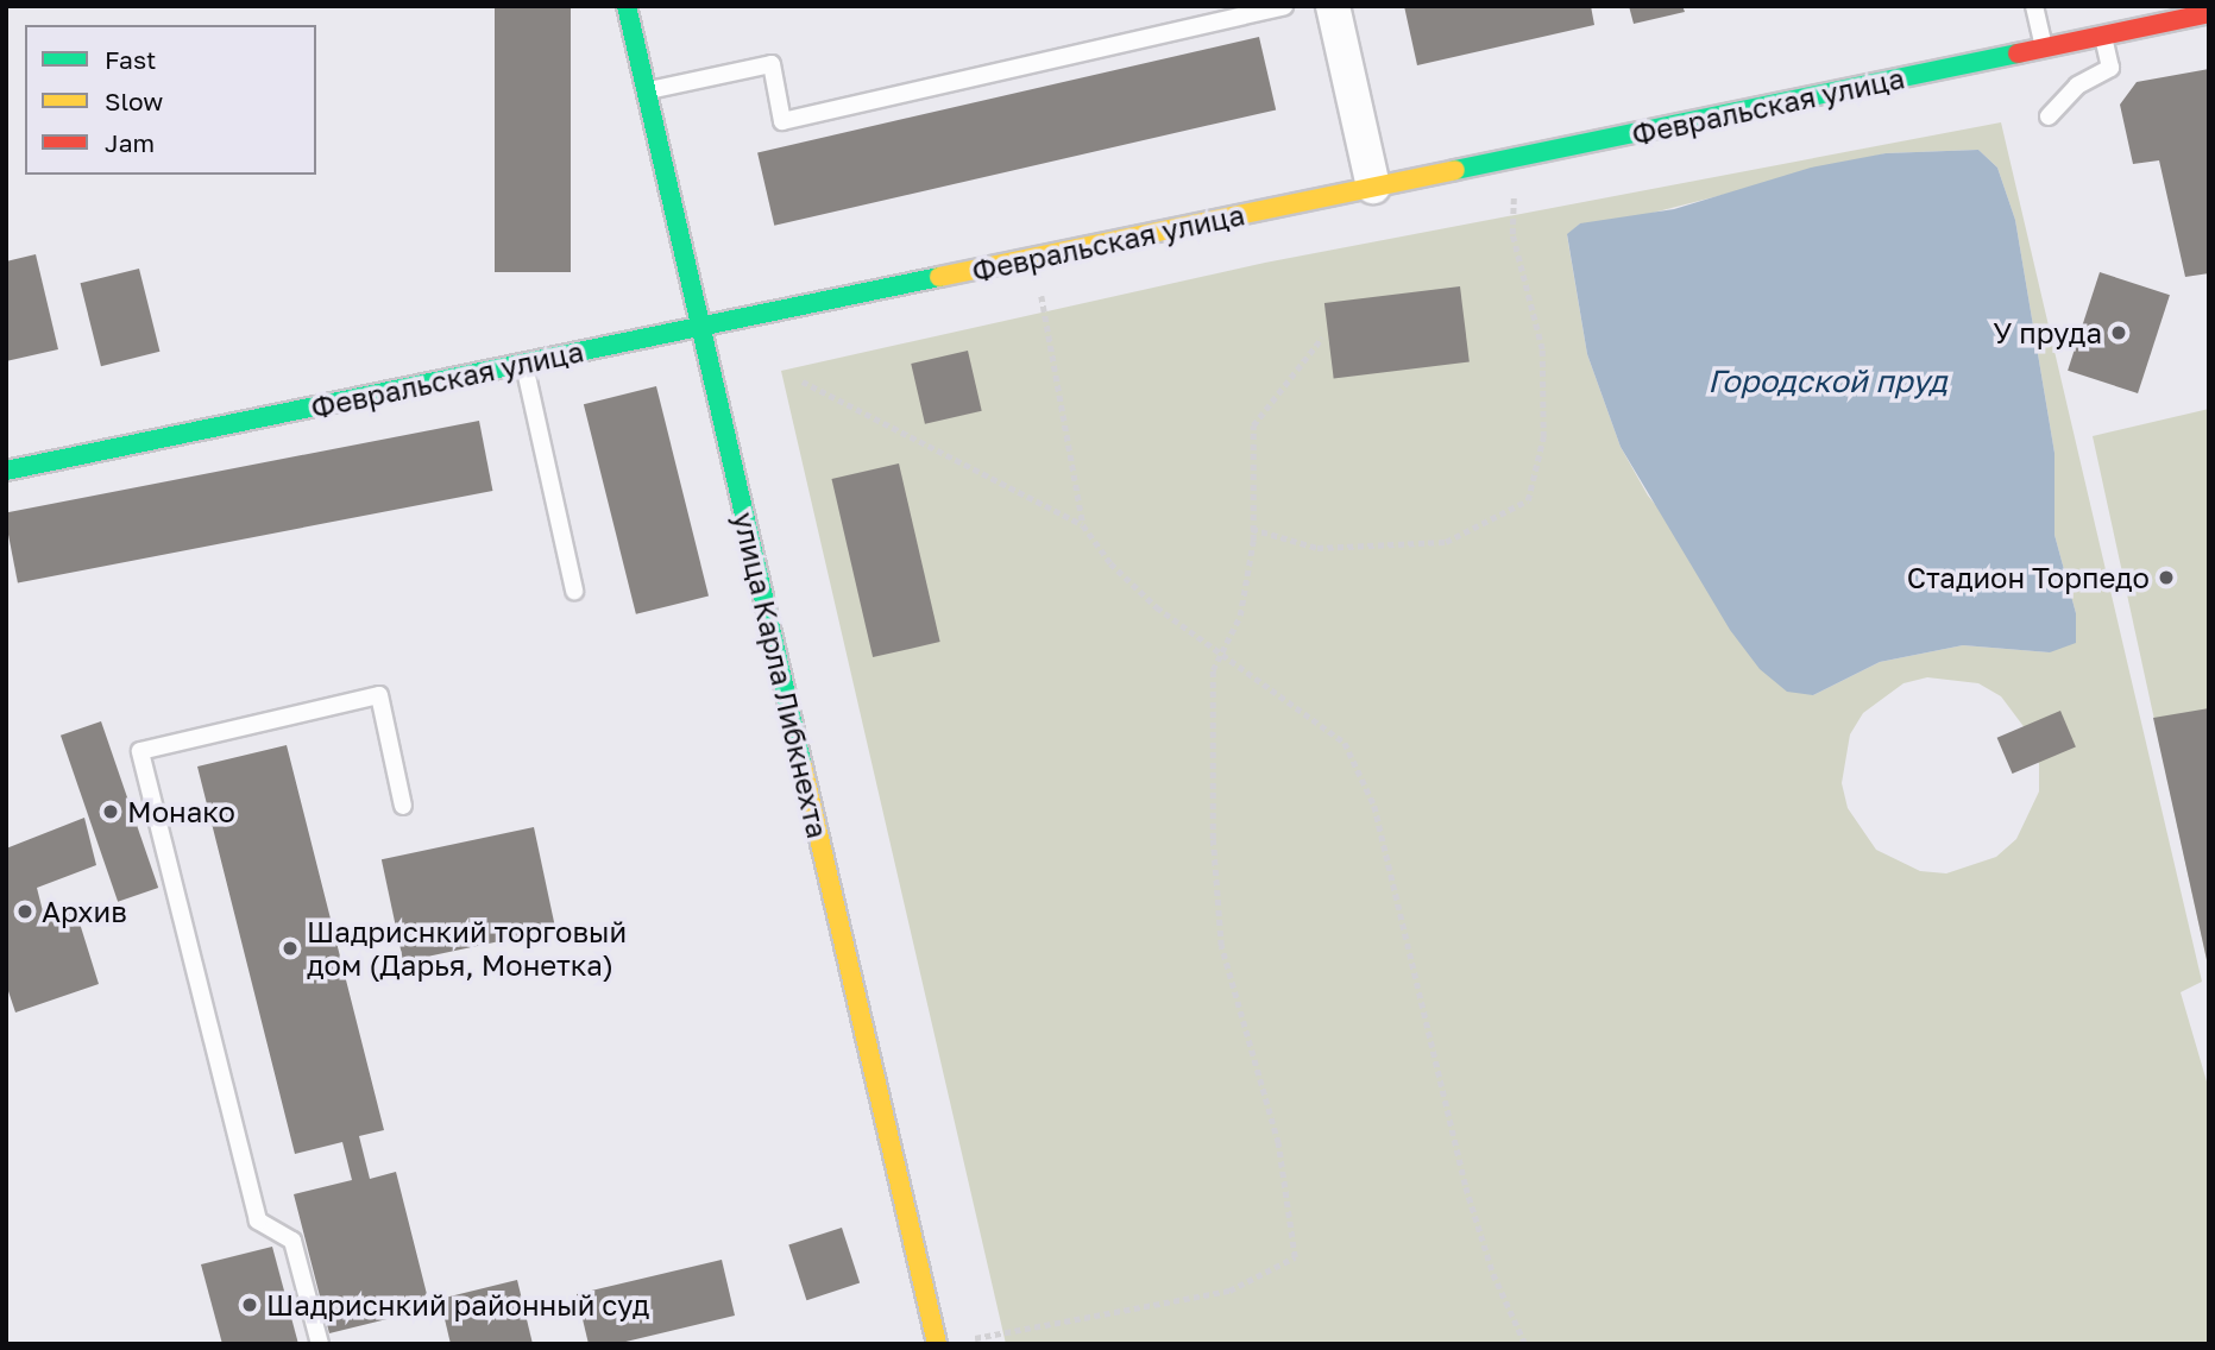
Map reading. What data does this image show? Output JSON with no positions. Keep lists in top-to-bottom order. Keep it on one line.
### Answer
{"streets":{"street":["Февральская улица","улица Карла Либкнехта"]},"crossings":[["Февральская улица","улица Карла Либкнехта"]],"water":["Городской пруд"],"places":["У пруда","Стадион Торпедо","Монако","Архив","Шадриснкий торговый дом (Дарья, Монетка)","Шадриснкий районный суд"],"legend":["Fast","Slow","Jam"]}
